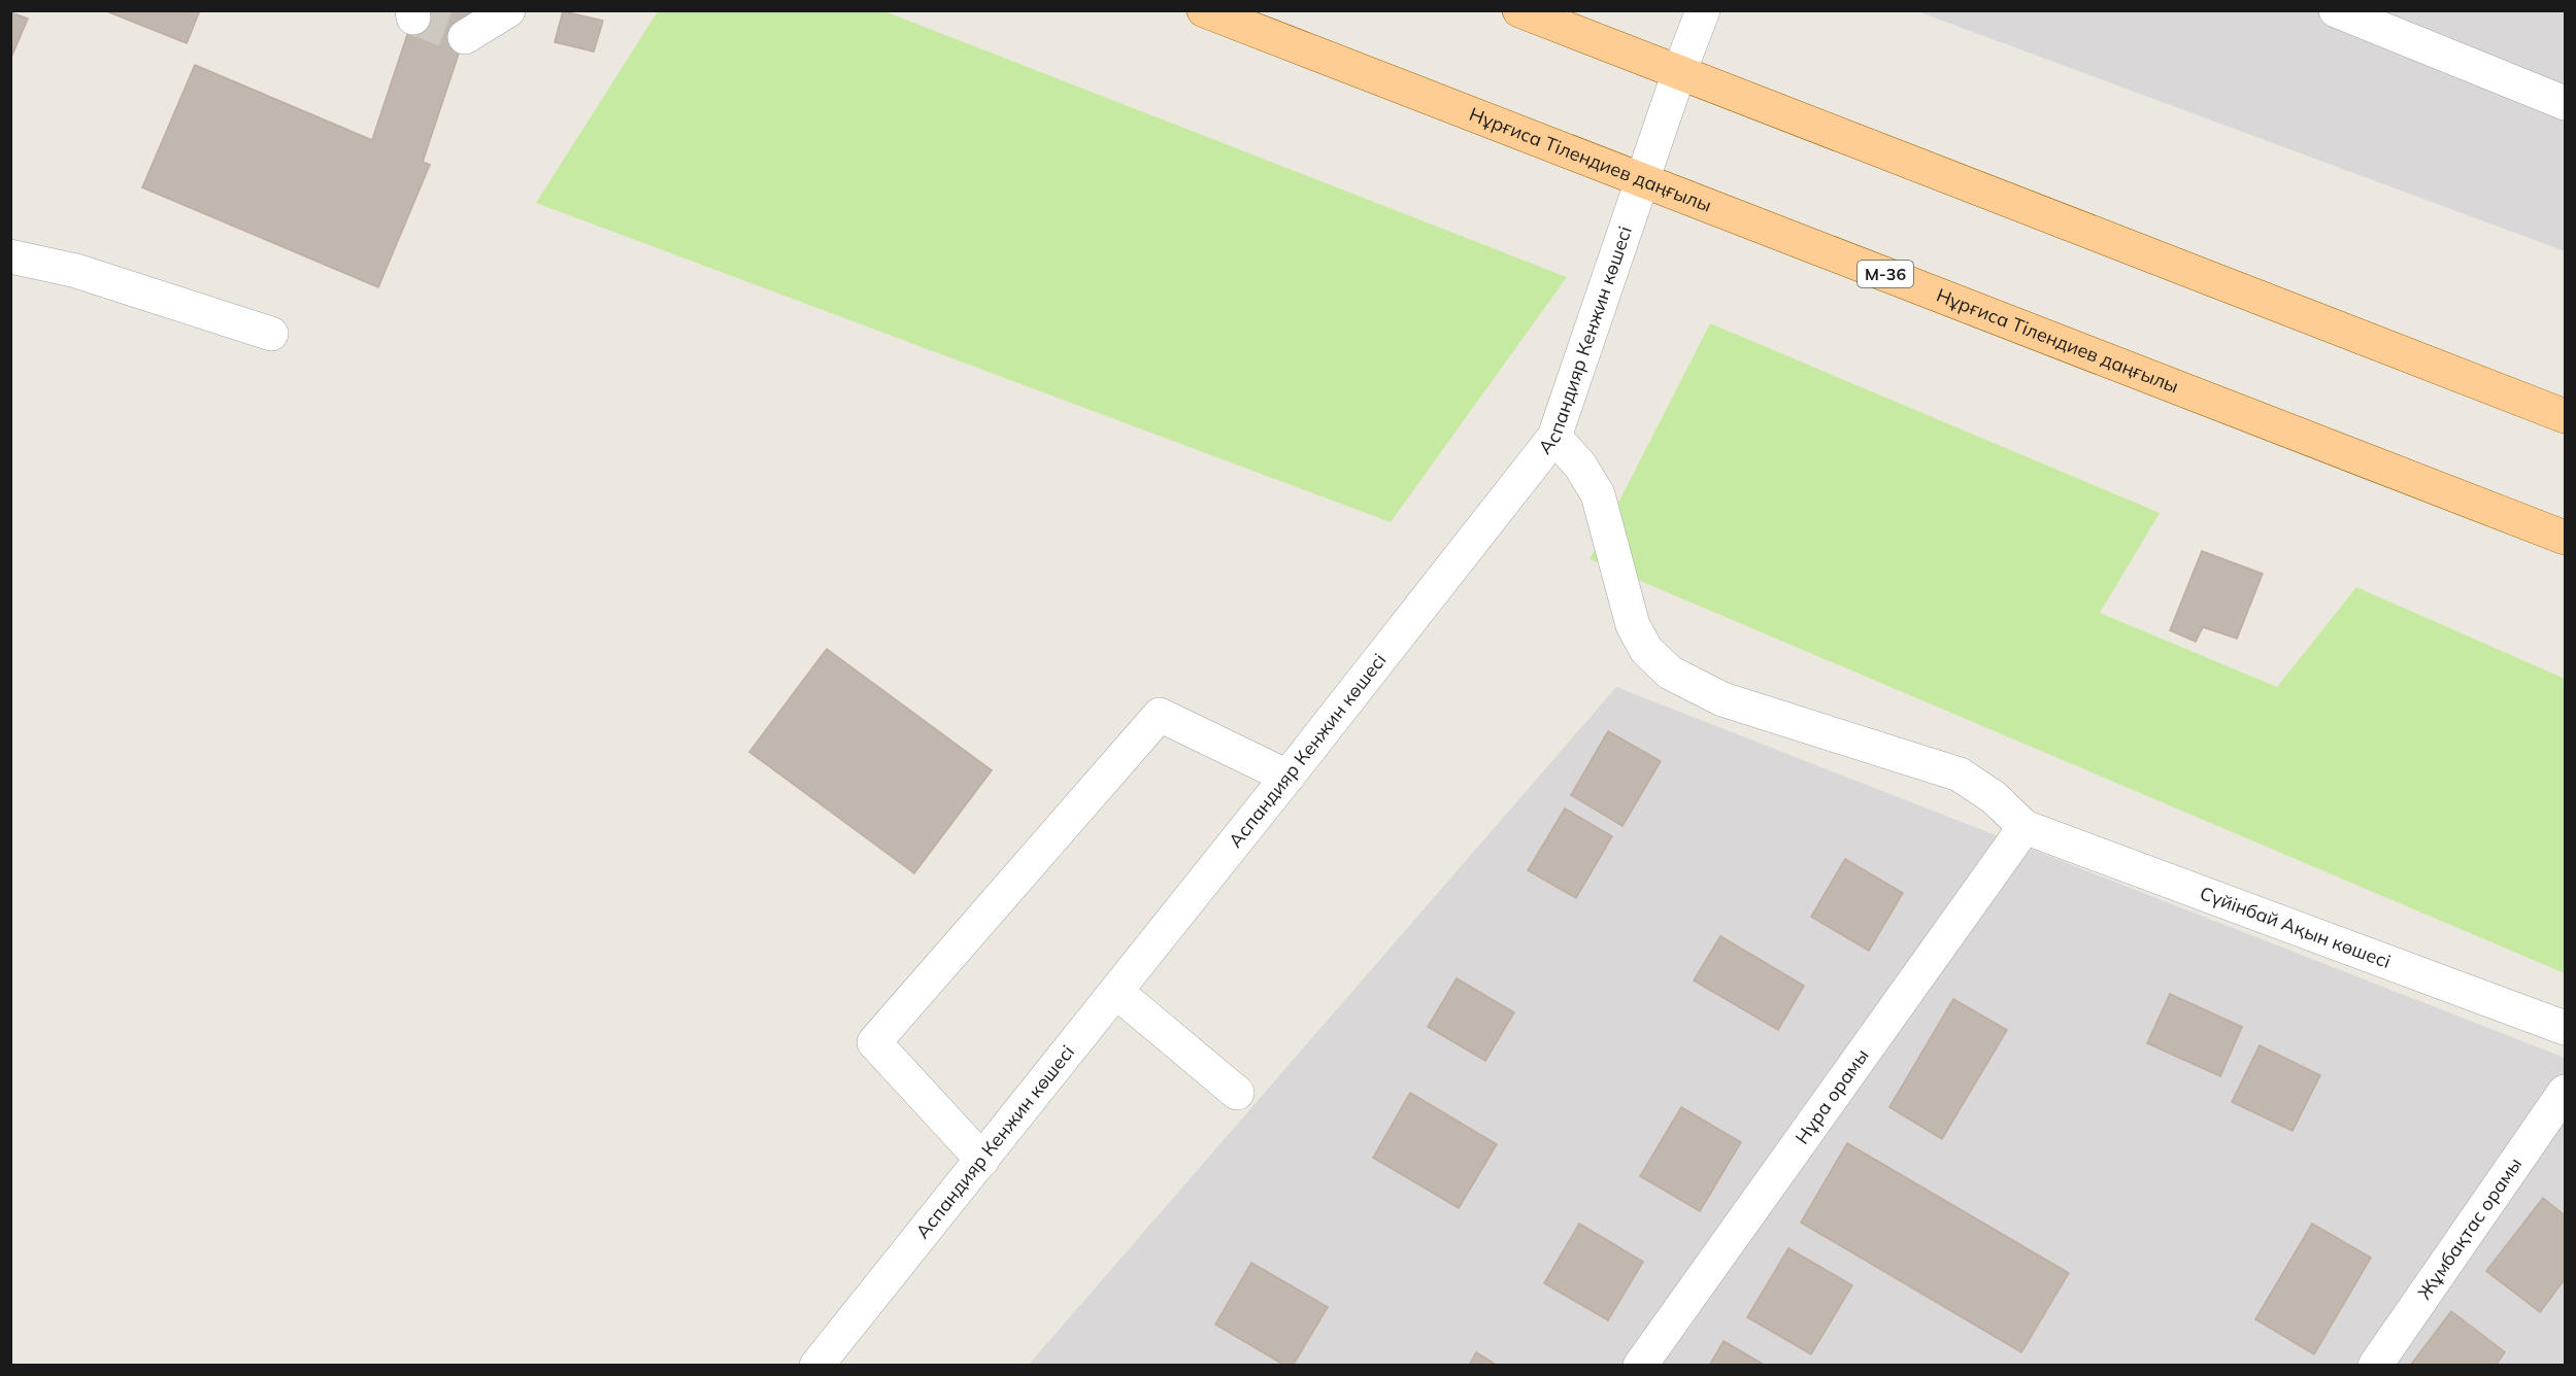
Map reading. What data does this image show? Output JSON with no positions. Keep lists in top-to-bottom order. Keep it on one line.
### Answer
{"streets":{"main road":["Нұрғиса Тілендиев даңғылы","M-36"],"street":["Аспандияр Кенжин көшесі","Сүйінбай Ақын көшесі","Нұра орамы","Жұмбақтас орамы"]},"crossings":[["Нұрғиса Тілендиев даңғылы","Аспандияр Кенжин көшесі"],["Сүйінбай Ақын көшесі","Нұра орамы"]]}
